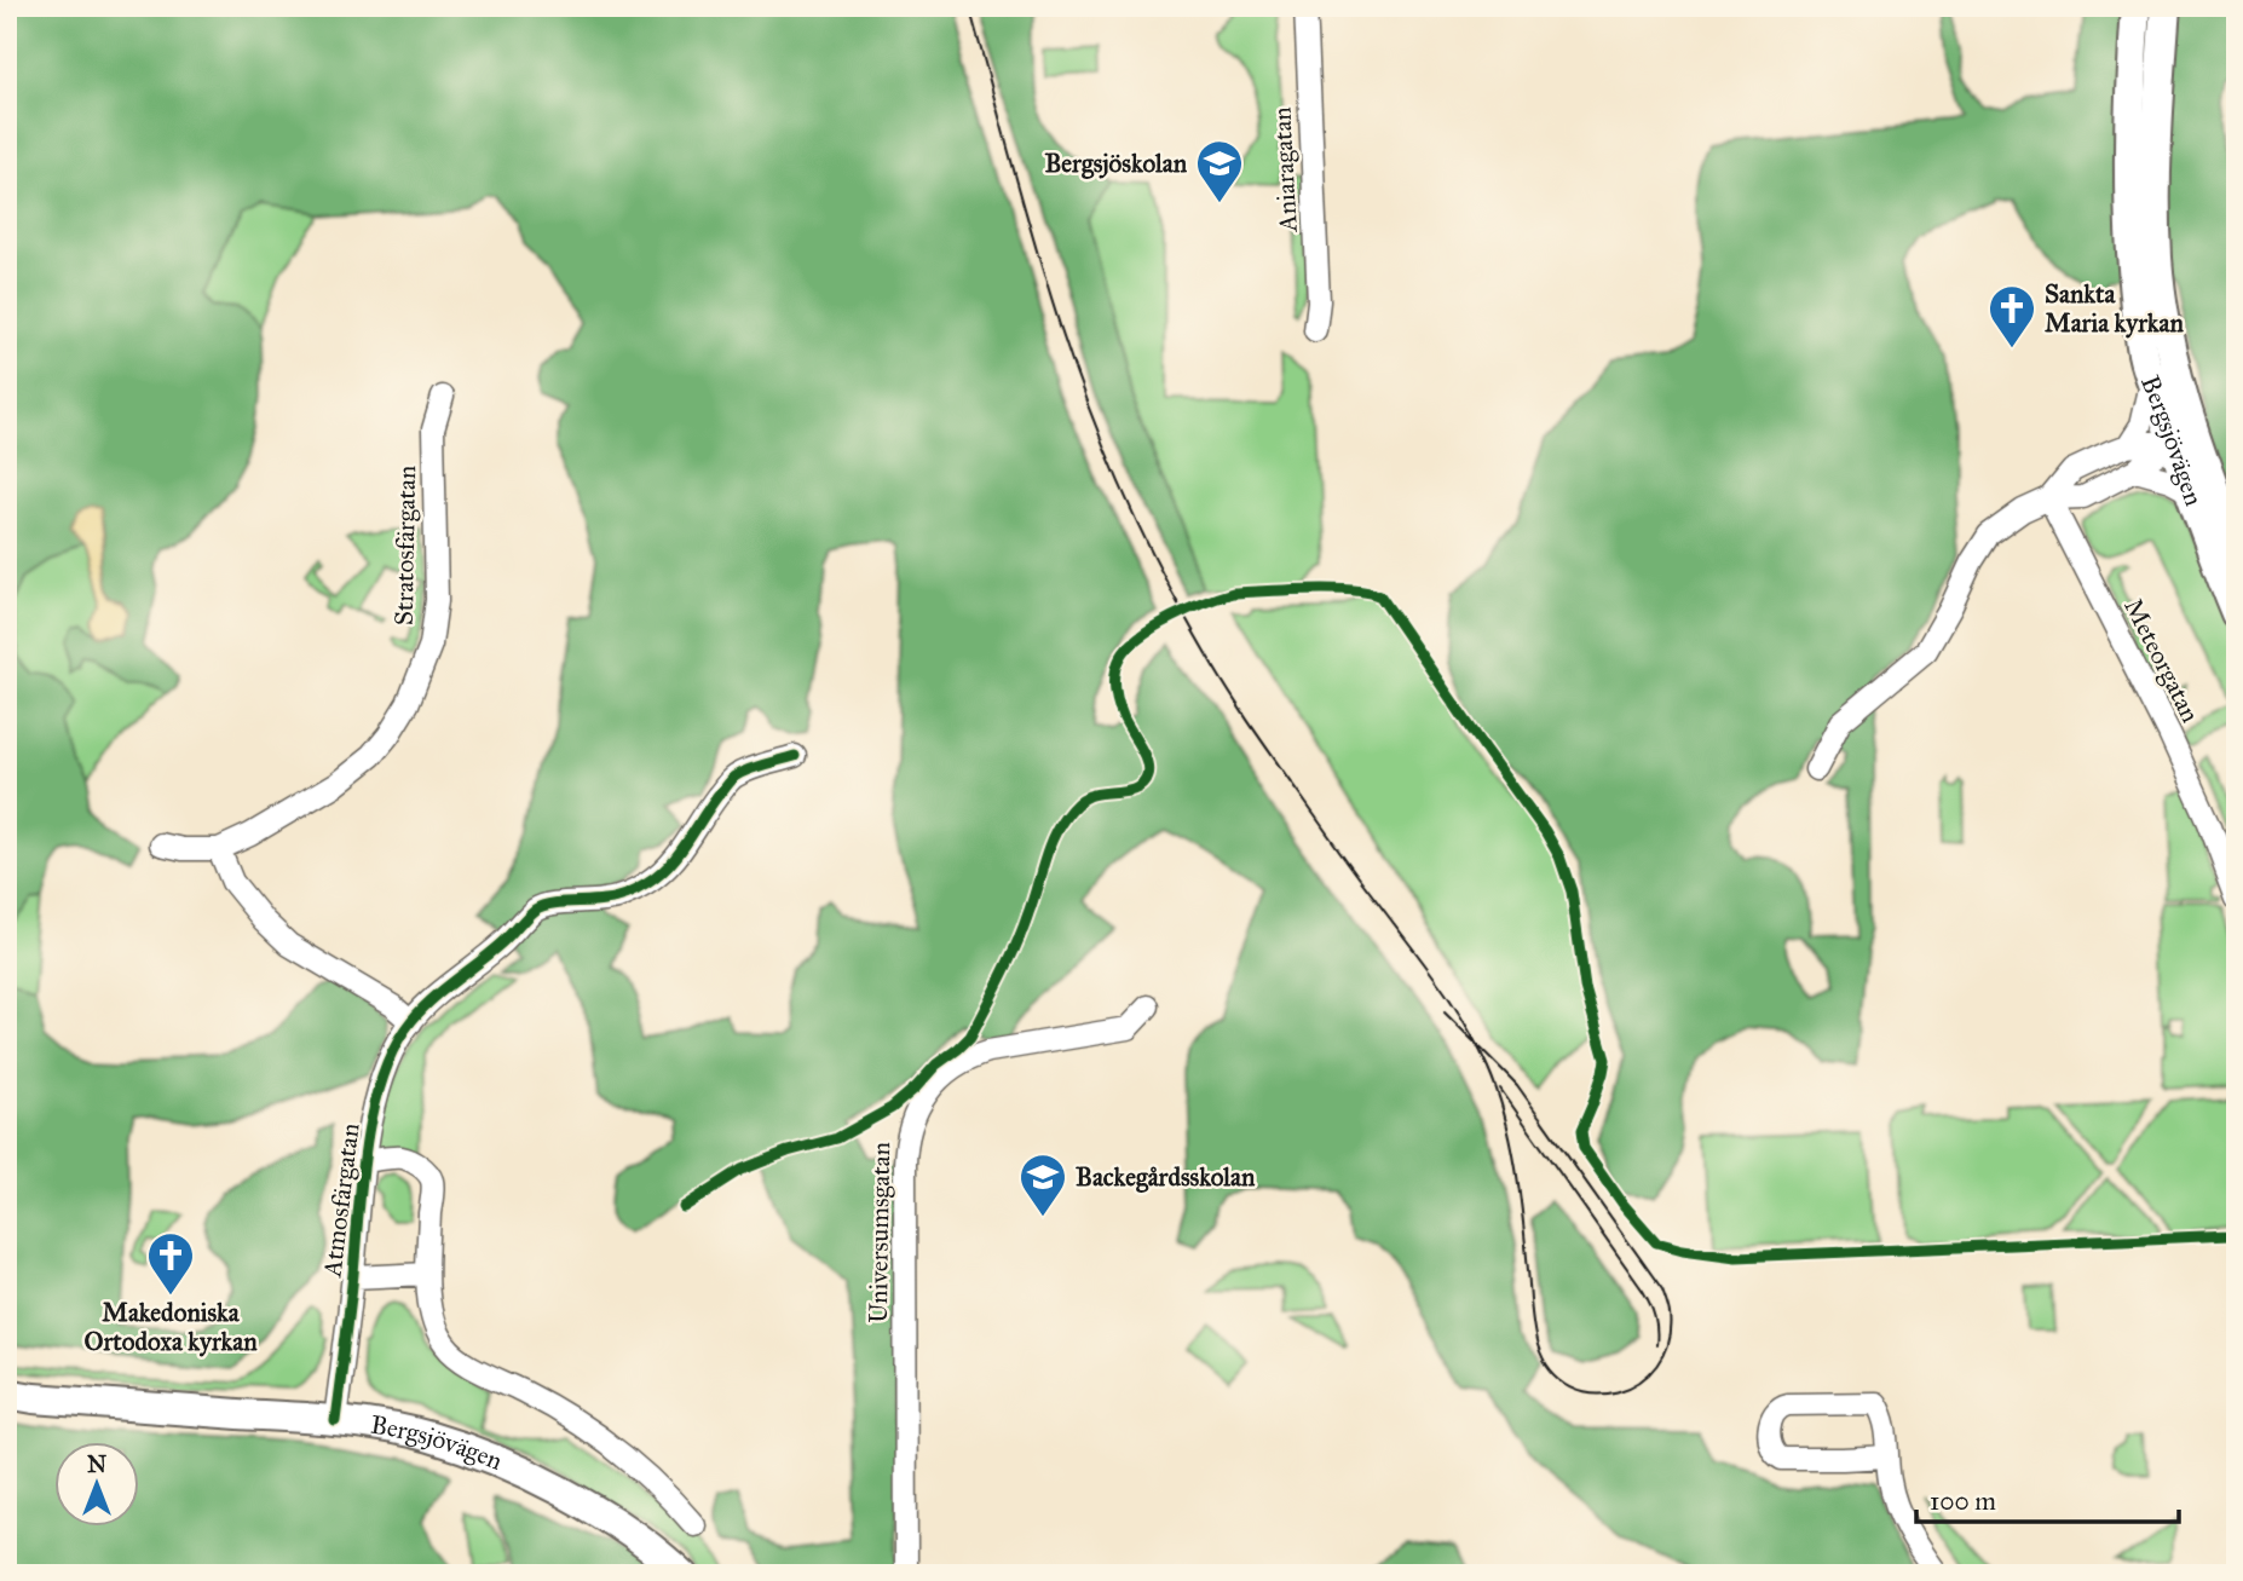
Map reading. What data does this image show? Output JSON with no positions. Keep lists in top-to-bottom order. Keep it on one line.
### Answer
{"streets":{"street":["Aniaragatan","Bergsjövägen","Stratosfärgatan","Meteorgatan","Atmosfärgatan","Universumsgatan"]},"crossings":[["Bergsjövägen","Atmosfärgatan"]],"places":{"school or university":["Bergsjöskolan","Backegårdsskolan"],"church":["Sankta Maria kyrkan","Makedoniska Ortodoxa kyrkan"]},"scale_bar":"100 m","north":"top"}
